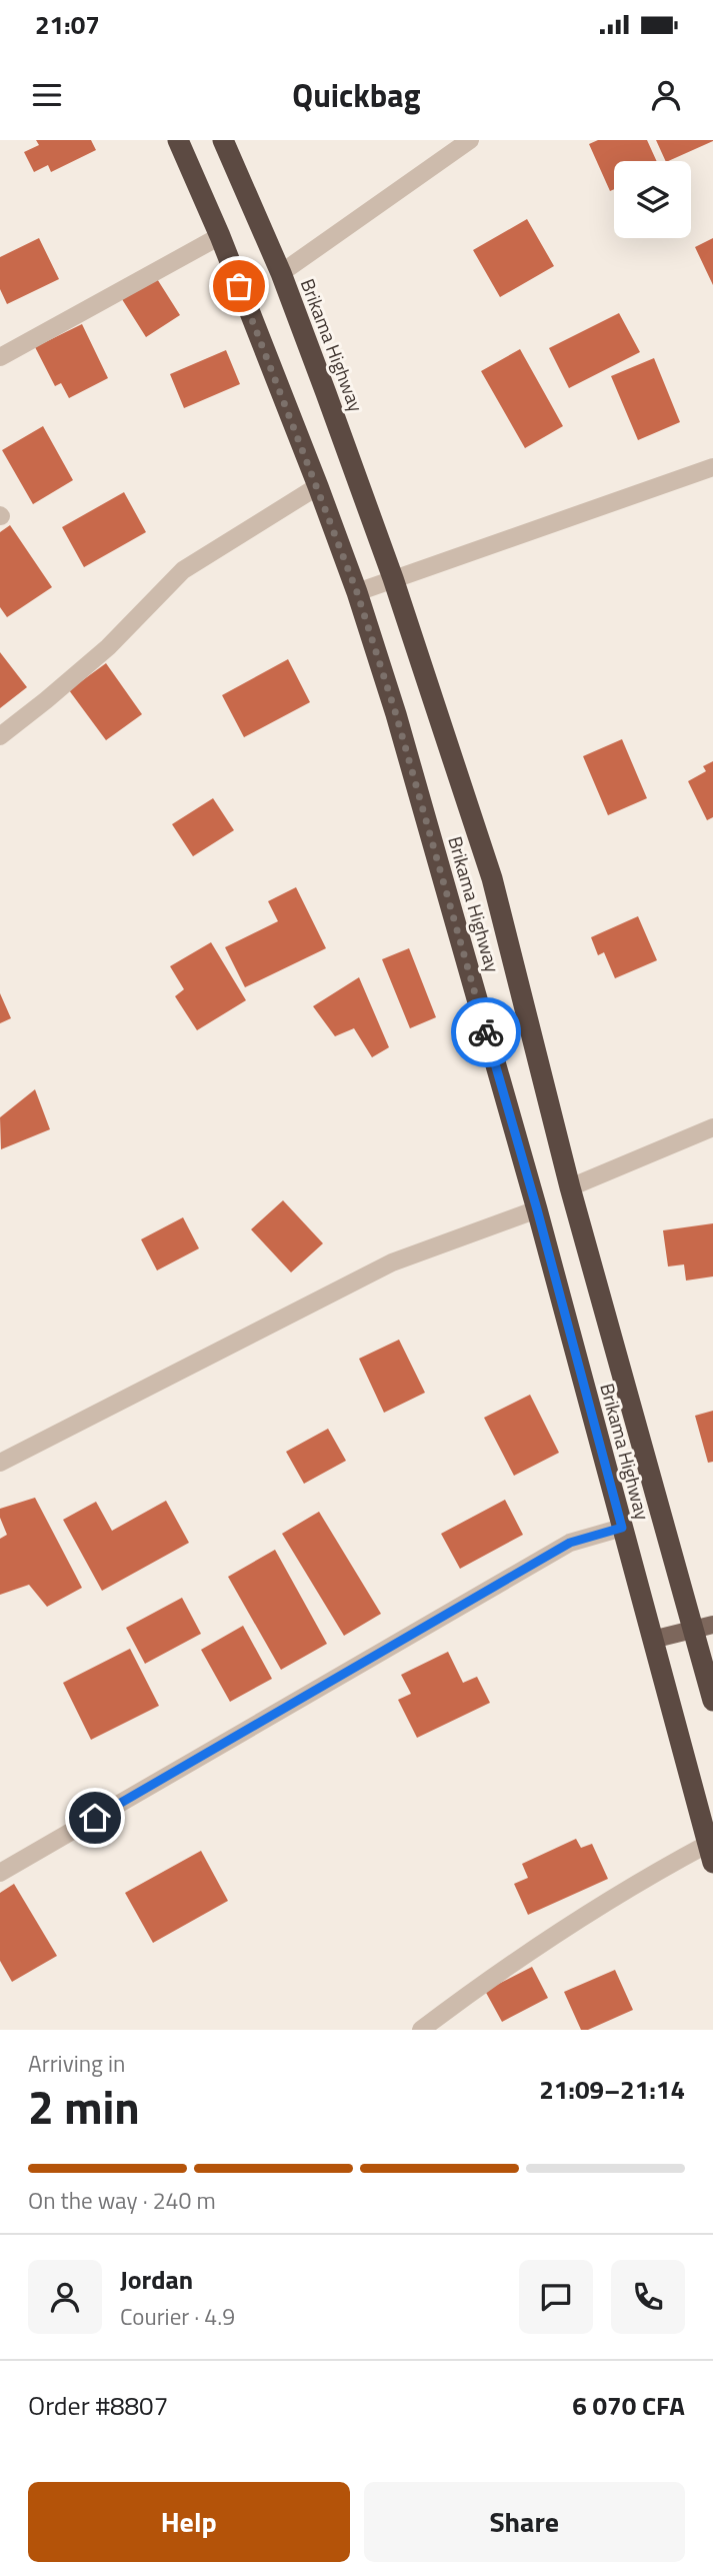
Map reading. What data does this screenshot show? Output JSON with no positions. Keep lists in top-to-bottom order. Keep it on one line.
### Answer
{"streets":{"highway":["Brikama Highway"]},"page":{"status":"21:07","header":"Quickbag","heading":["2 min","Arriving in","21:09–21:14"],"panel":["Jordan","Courier · 4.9","Order #8807","6 070 CFA"],"bar":"On the way · 240 m","buttons":["Help","Share"]}}
